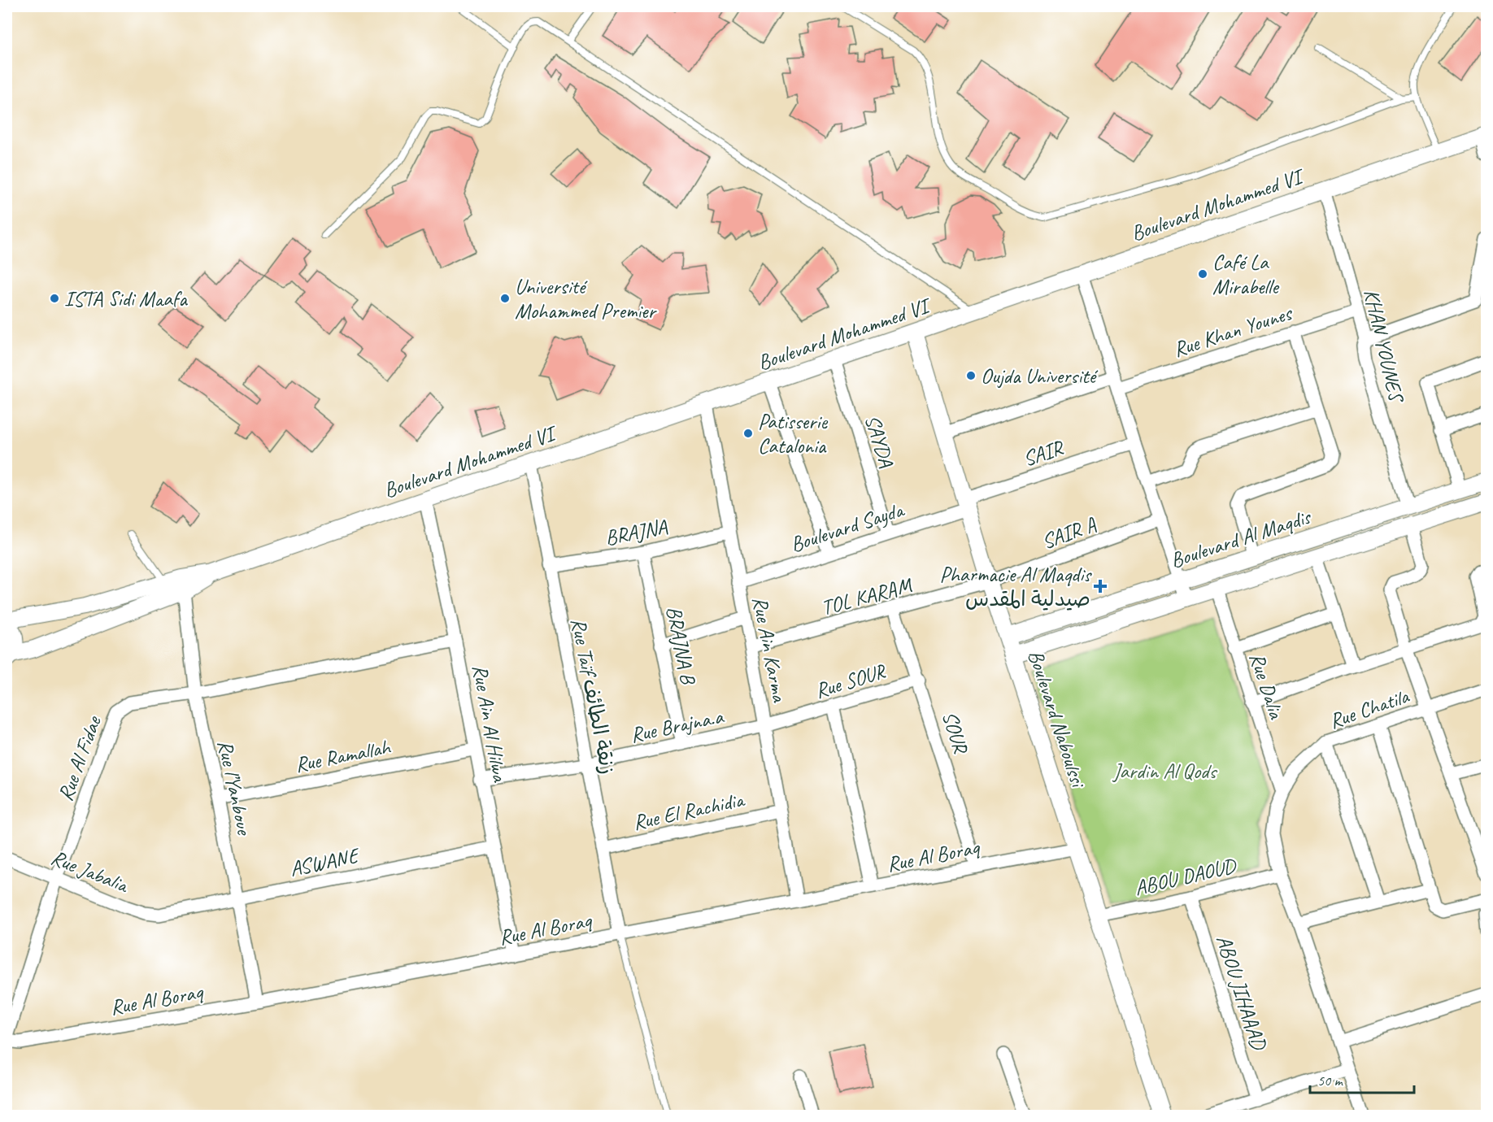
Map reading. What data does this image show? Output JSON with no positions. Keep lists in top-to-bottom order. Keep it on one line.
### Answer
{"streets":{"street":["Boulevard Mohammed VI","Rue Khan Younes","KHAN YOUNES","SAYDA","SAIR","Boulevard Sayda","BRAJNA","SAIR A","Boulevard Al Maqdis","TOL KARAM","BRAJNA B","Rue Ain Karma","Rue SOUR","Rue Dalia","Rue Taïf زنقة الطائف","Rue Chatila","Boulevard Naboulssi","Rue Ain Al Hilwa","Rue Brajna.a","SOUR","Rue Ramallah","Rue Al Fidae","Rue l’Yanboue","Rue El Rachidia","Rue Al Boraq","ASWANE","Rue Jabalia","ABOU DAOUD","ABOU JIHAAAD"]},"crossings":[["Boulevard Mohammed VI","KHAN YOUNES"],["Boulevard Mohammed VI","SAYDA"],["Boulevard Mohammed VI","Rue Ain Karma"],["Boulevard Mohammed VI","Rue Taïf زنقة الطائف"],["Boulevard Mohammed VI","Boulevard Naboulssi"],["Boulevard Mohammed VI","Rue Ain Al Hilwa"],["Boulevard Mohammed VI","Rue l’Yanboue"],["Rue Khan Younes","KHAN YOUNES"],["KHAN YOUNES","Boulevard Al Maqdis"],["SAYDA","Boulevard Sayda"],["SAIR","Boulevard Sayda"],["SAIR","Boulevard Naboulssi"],["Boulevard Sayda","Rue Ain Karma"],["Boulevard Sayda","Boulevard Naboulssi"],["BRAJNA","BRAJNA B"],["BRAJNA","Rue Ain Karma"],["BRAJNA","Rue Taïf زنقة الطائف"],["SAIR A","TOL KARAM"],["SAIR A","Boulevard Naboulssi"],["Boulevard Al Maqdis","Rue Dalia"],["Boulevard Al Maqdis","Boulevard Naboulssi"],["TOL KARAM","Rue Ain Karma"],["TOL KARAM","Boulevard Naboulssi"],["TOL KARAM","SOUR"],["BRAJNA B","Rue Brajna.a"],["Rue Ain Karma","Rue SOUR"],["Rue Ain Karma","Rue Brajna.a"],["Rue Ain Karma","Rue El Rachidia"],["Rue Ain Karma","Rue Al Boraq"],["Rue SOUR","Rue Brajna.a"],["Rue SOUR","SOUR"],["Rue Dalia","Rue Chatila"],["Rue Taïf زنقة الطائف","Rue Brajna.a"],["Rue Taïf زنقة الطائف","Rue El Rachidia"],["Rue Taïf زنقة الطائف","Rue Al Boraq"],["Rue Chatila","ABOU DAOUD"],["Boulevard Naboulssi","Rue Al Boraq"],["Boulevard Naboulssi","ABOU DAOUD"],["Rue Ain Al Hilwa","Rue Brajna.a"],["Rue Ain Al Hilwa","Rue Ramallah"],["Rue Ain Al Hilwa","Rue Al Fidae"],["Rue Ain Al Hilwa","Rue Al Boraq"],["Rue Ain Al Hilwa","ASWANE"],["SOUR","Rue Al Boraq"],["Rue Ramallah","Rue l’Yanboue"],["Rue Al Fidae","Rue l’Yanboue"],["Rue Al Fidae","Rue Al Boraq"],["Rue Al Fidae","Rue Jabalia"],["Rue l’Yanboue","Rue Al Boraq"],["Rue l’Yanboue","ASWANE"],["ASWANE","Rue Jabalia"],["ABOU DAOUD","ABOU JIHAAAD"]],"parks":["Jardin Al Qods"],"places":{"other":["Café La Mirabelle","ISTA Sidi Maafa","Université Mohammed Premier","Oujda Université","Patisserie Catalonia"],"health":["Pharmacie Al Maqdis صيدلية المقدس"]},"scale_bar":"50 m"}
